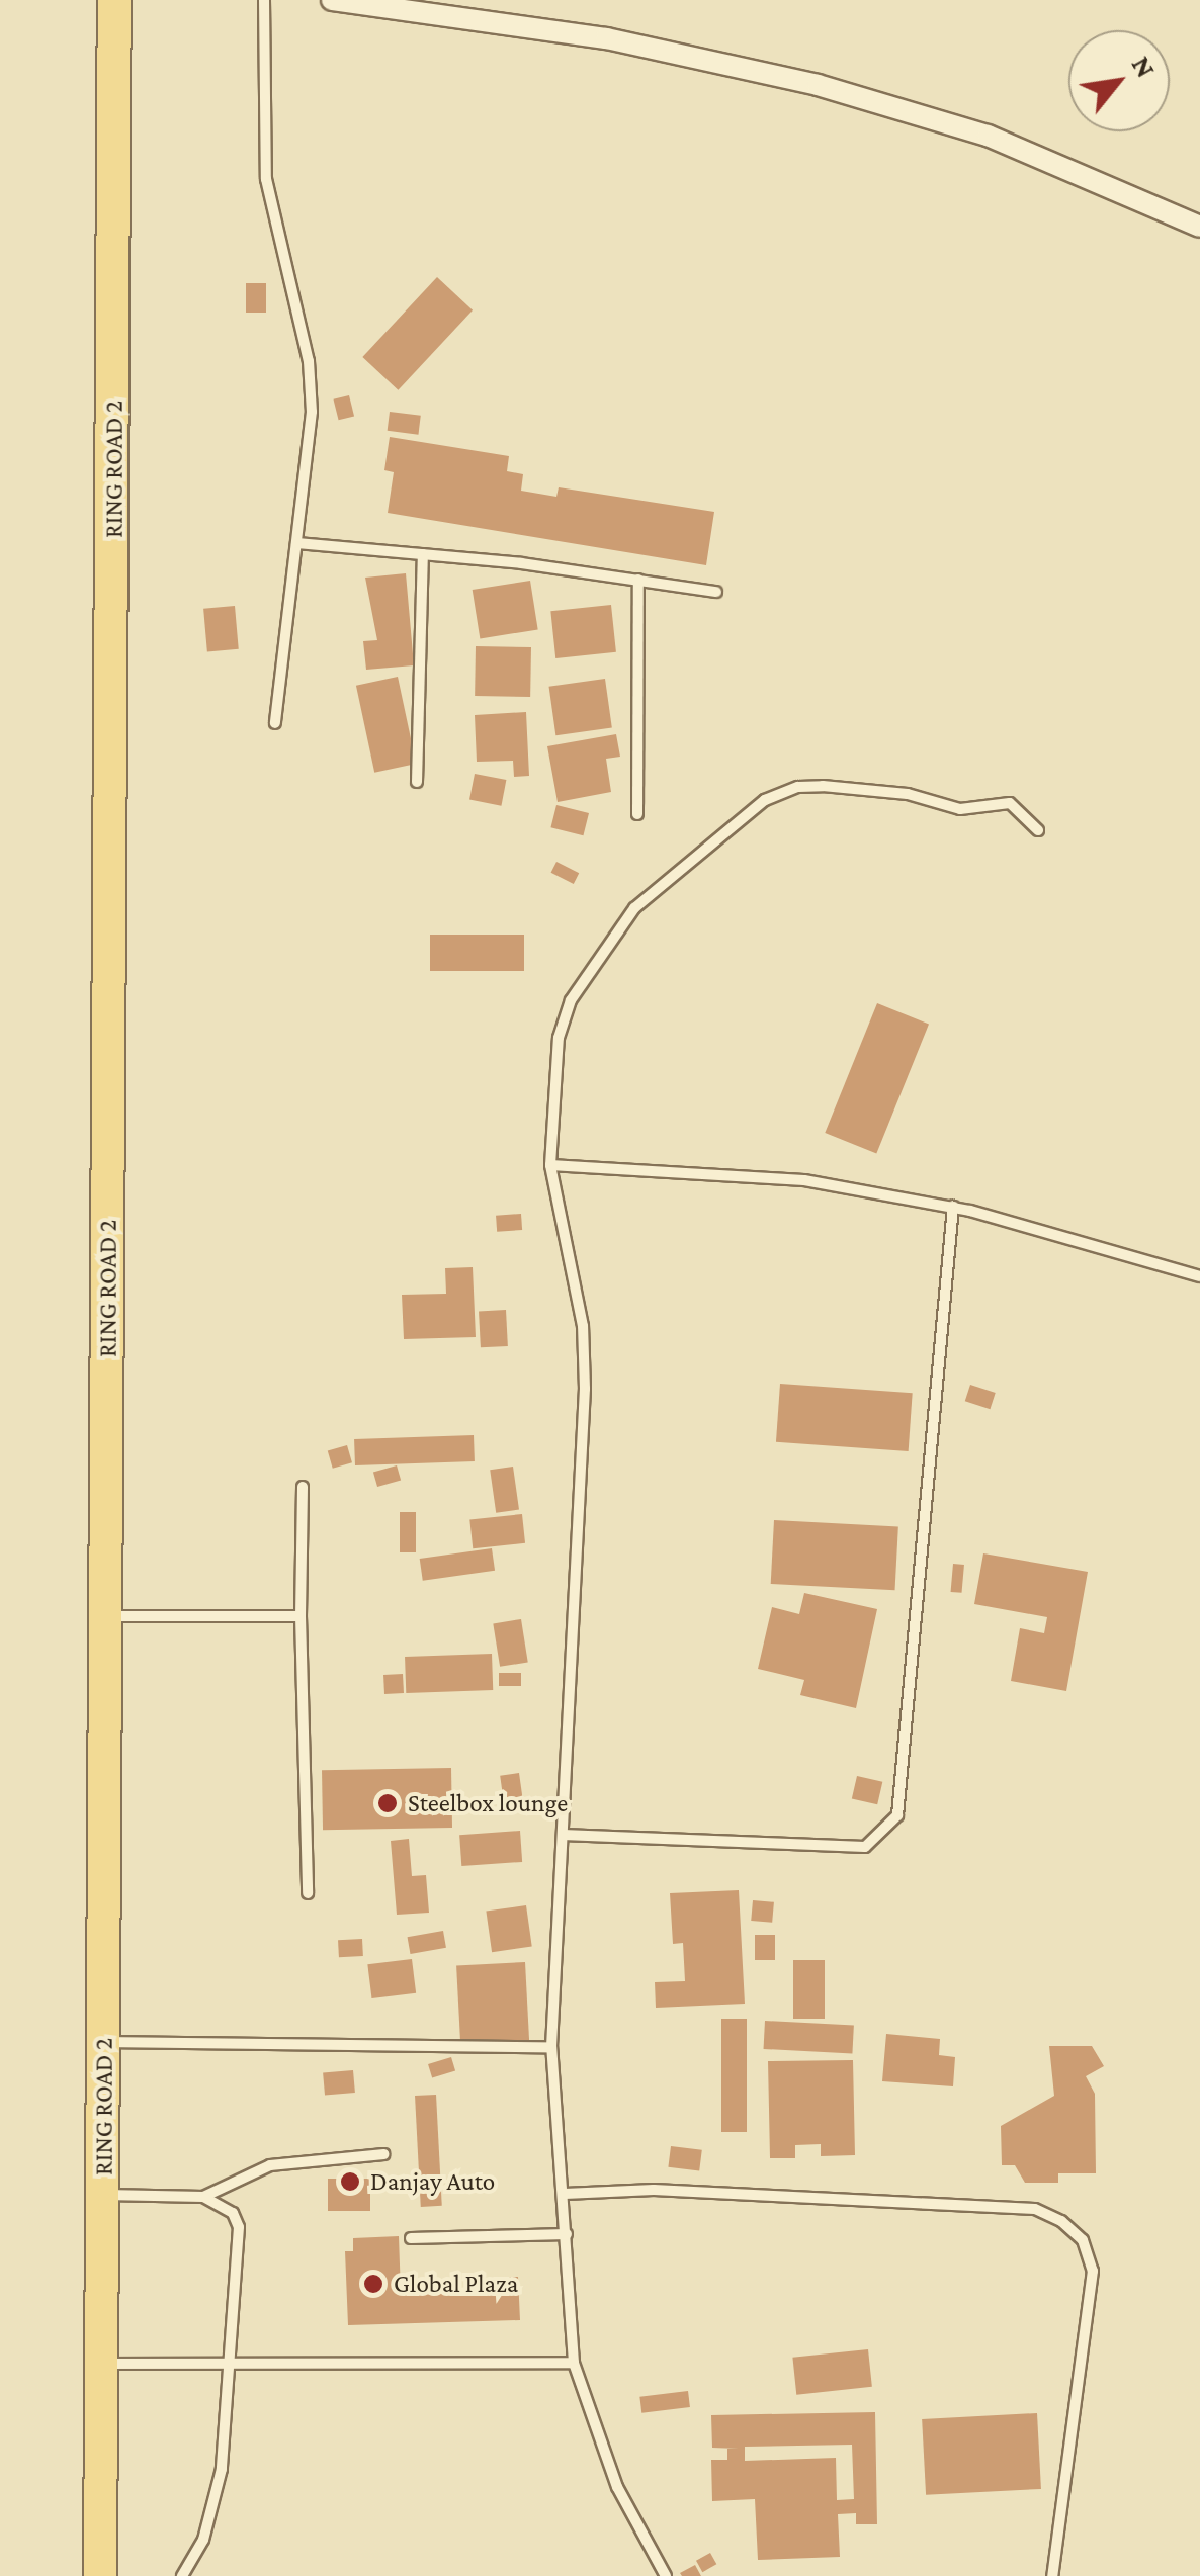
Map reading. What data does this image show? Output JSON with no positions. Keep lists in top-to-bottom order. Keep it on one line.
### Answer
{"streets":{"main road":["RING ROAD 2"]},"places":["Steelbox lounge","Danjay Auto","Global Plaza"],"north":"top right"}
